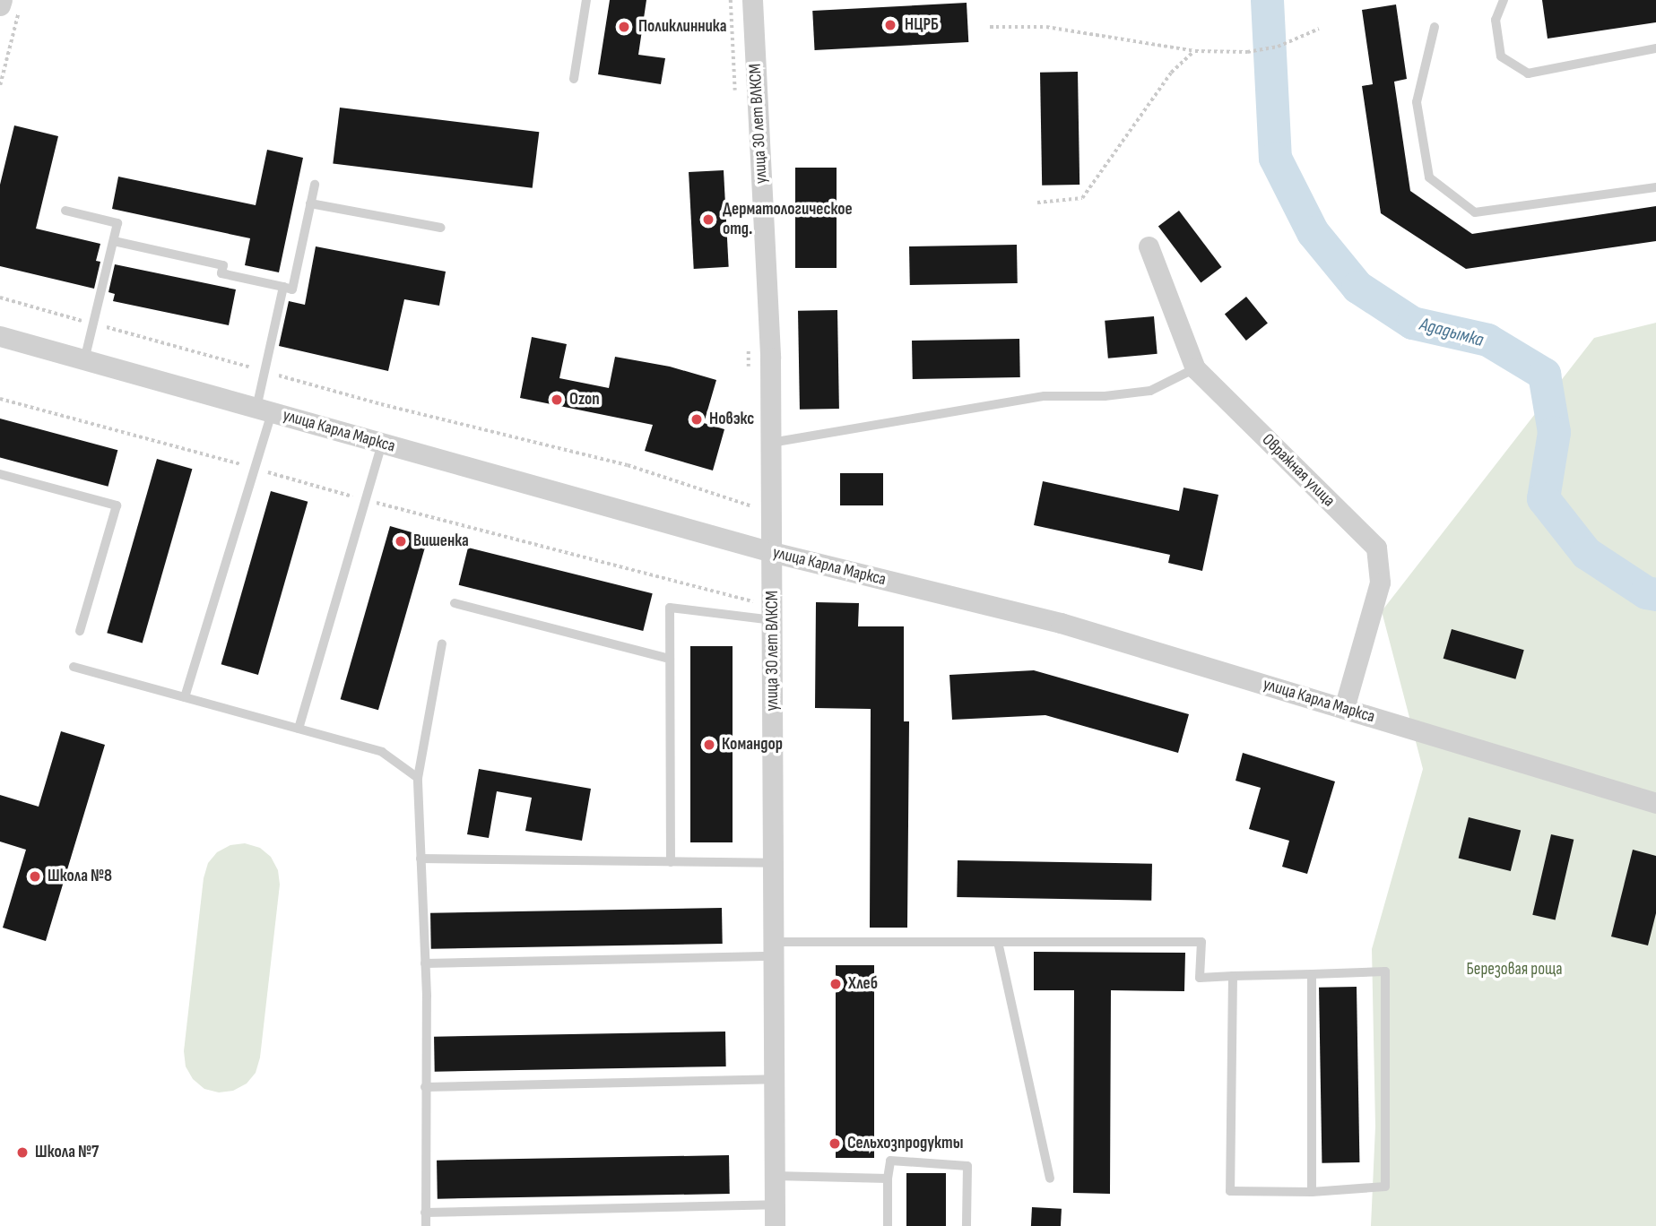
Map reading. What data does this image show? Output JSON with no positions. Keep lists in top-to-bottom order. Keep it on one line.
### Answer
{"streets":{"street":["улица 30 лет ВЛКСМ","улица Карла Маркса","Овражная улица"]},"crossings":[["улица 30 лет ВЛКСМ","улица Карла Маркса"],["улица Карла Маркса","Овражная улица"]],"water":["Ададымка"],"parks":["Березовая роща"],"places":["НЦРБ","Поликлинника","Дерматологическое отд.","Ozon","Новэкс","Вишенка","Командор","Школа №8","Хлеб","Сельхозпродукты","Школа №7"]}
